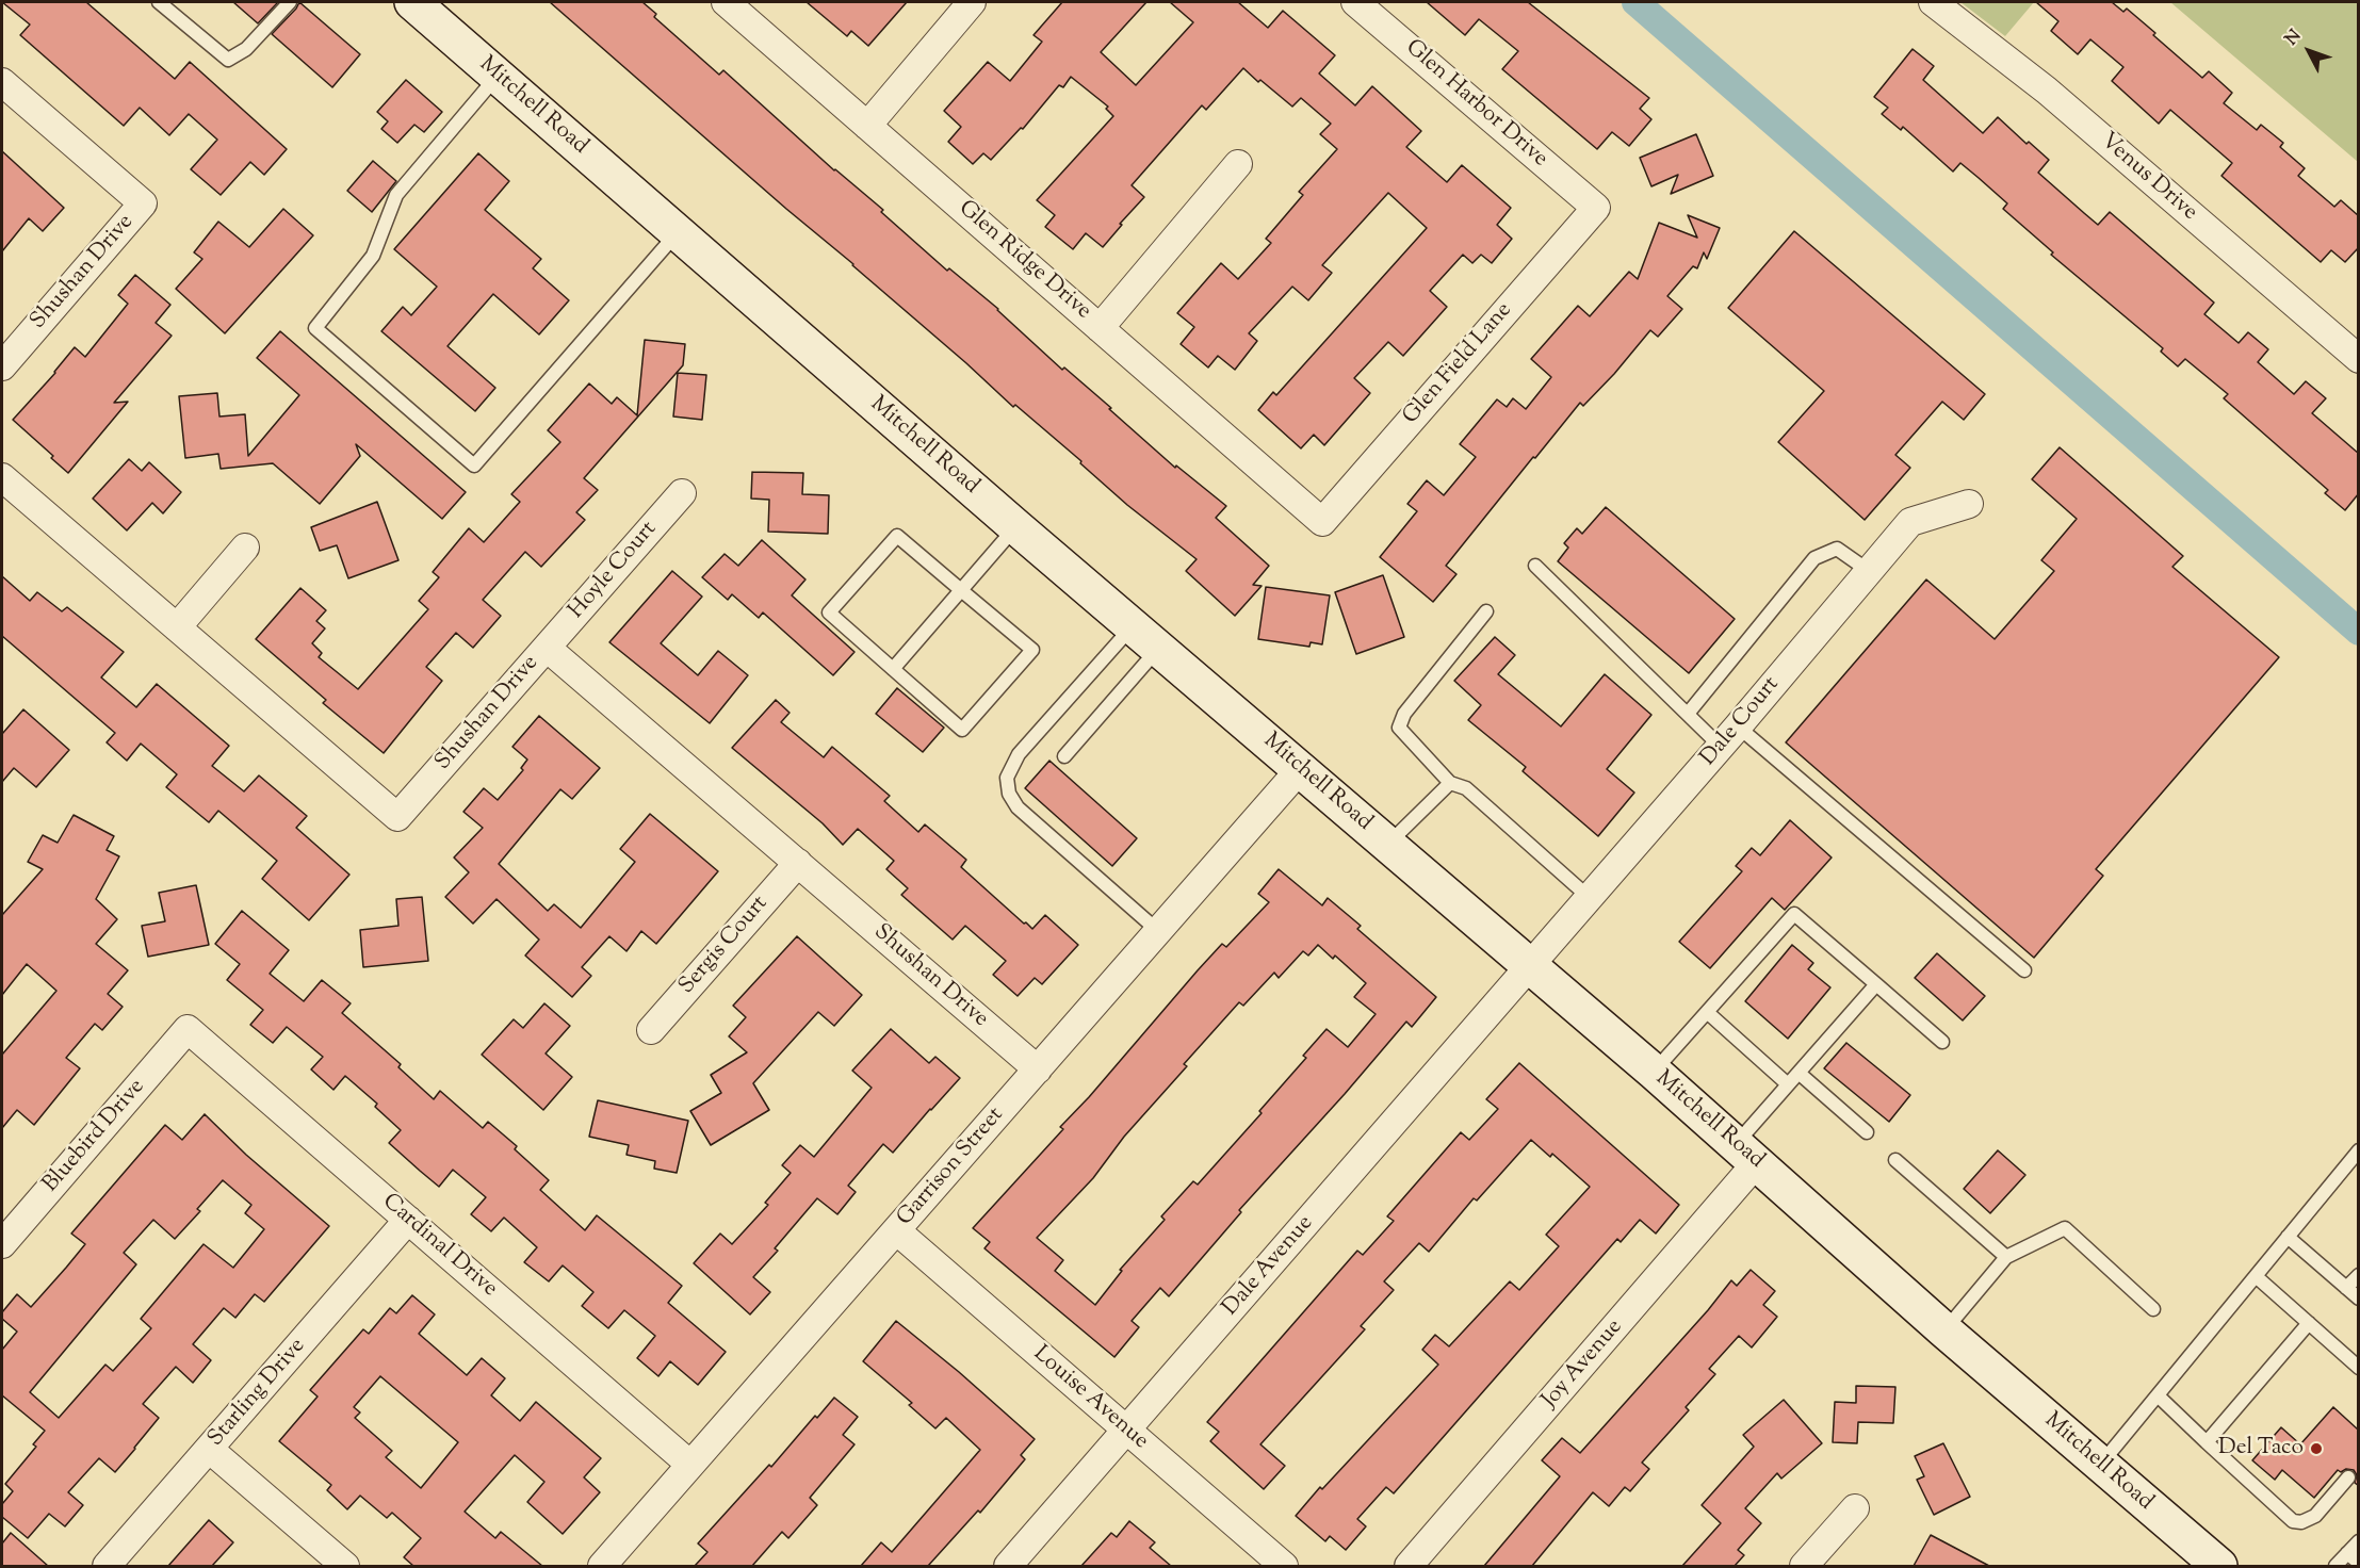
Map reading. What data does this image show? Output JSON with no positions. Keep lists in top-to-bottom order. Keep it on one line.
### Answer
{"streets":{"main road":["Mitchell Road"],"street":["Glen Harbor Drive","Venus Drive","Glen Ridge Drive","Shushan Drive","Glen Field Lane","Hoyle Court","Dale Court","Sergis Court","Bluebird Drive","Garrison Street","Cardinal Drive","Dale Avenue","Joy Avenue","Starling Drive","Louise Avenue"]},"crossings":[["Glen Harbor Drive","Glen Field Lane"],["Mitchell Road","Dale Court"],["Mitchell Road","Garrison Street"],["Mitchell Road","Dale Avenue"],["Mitchell Road","Joy Avenue"],["Glen Ridge Drive","Glen Field Lane"],["Shushan Drive","Hoyle Court"],["Shushan Drive","Sergis Court"],["Shushan Drive","Garrison Street"],["Dale Court","Dale Avenue"],["Bluebird Drive","Cardinal Drive"],["Garrison Street","Cardinal Drive"],["Garrison Street","Louise Avenue"],["Cardinal Drive","Starling Drive"],["Dale Avenue","Louise Avenue"]],"places":["Del Taco"],"north":"top left"}
